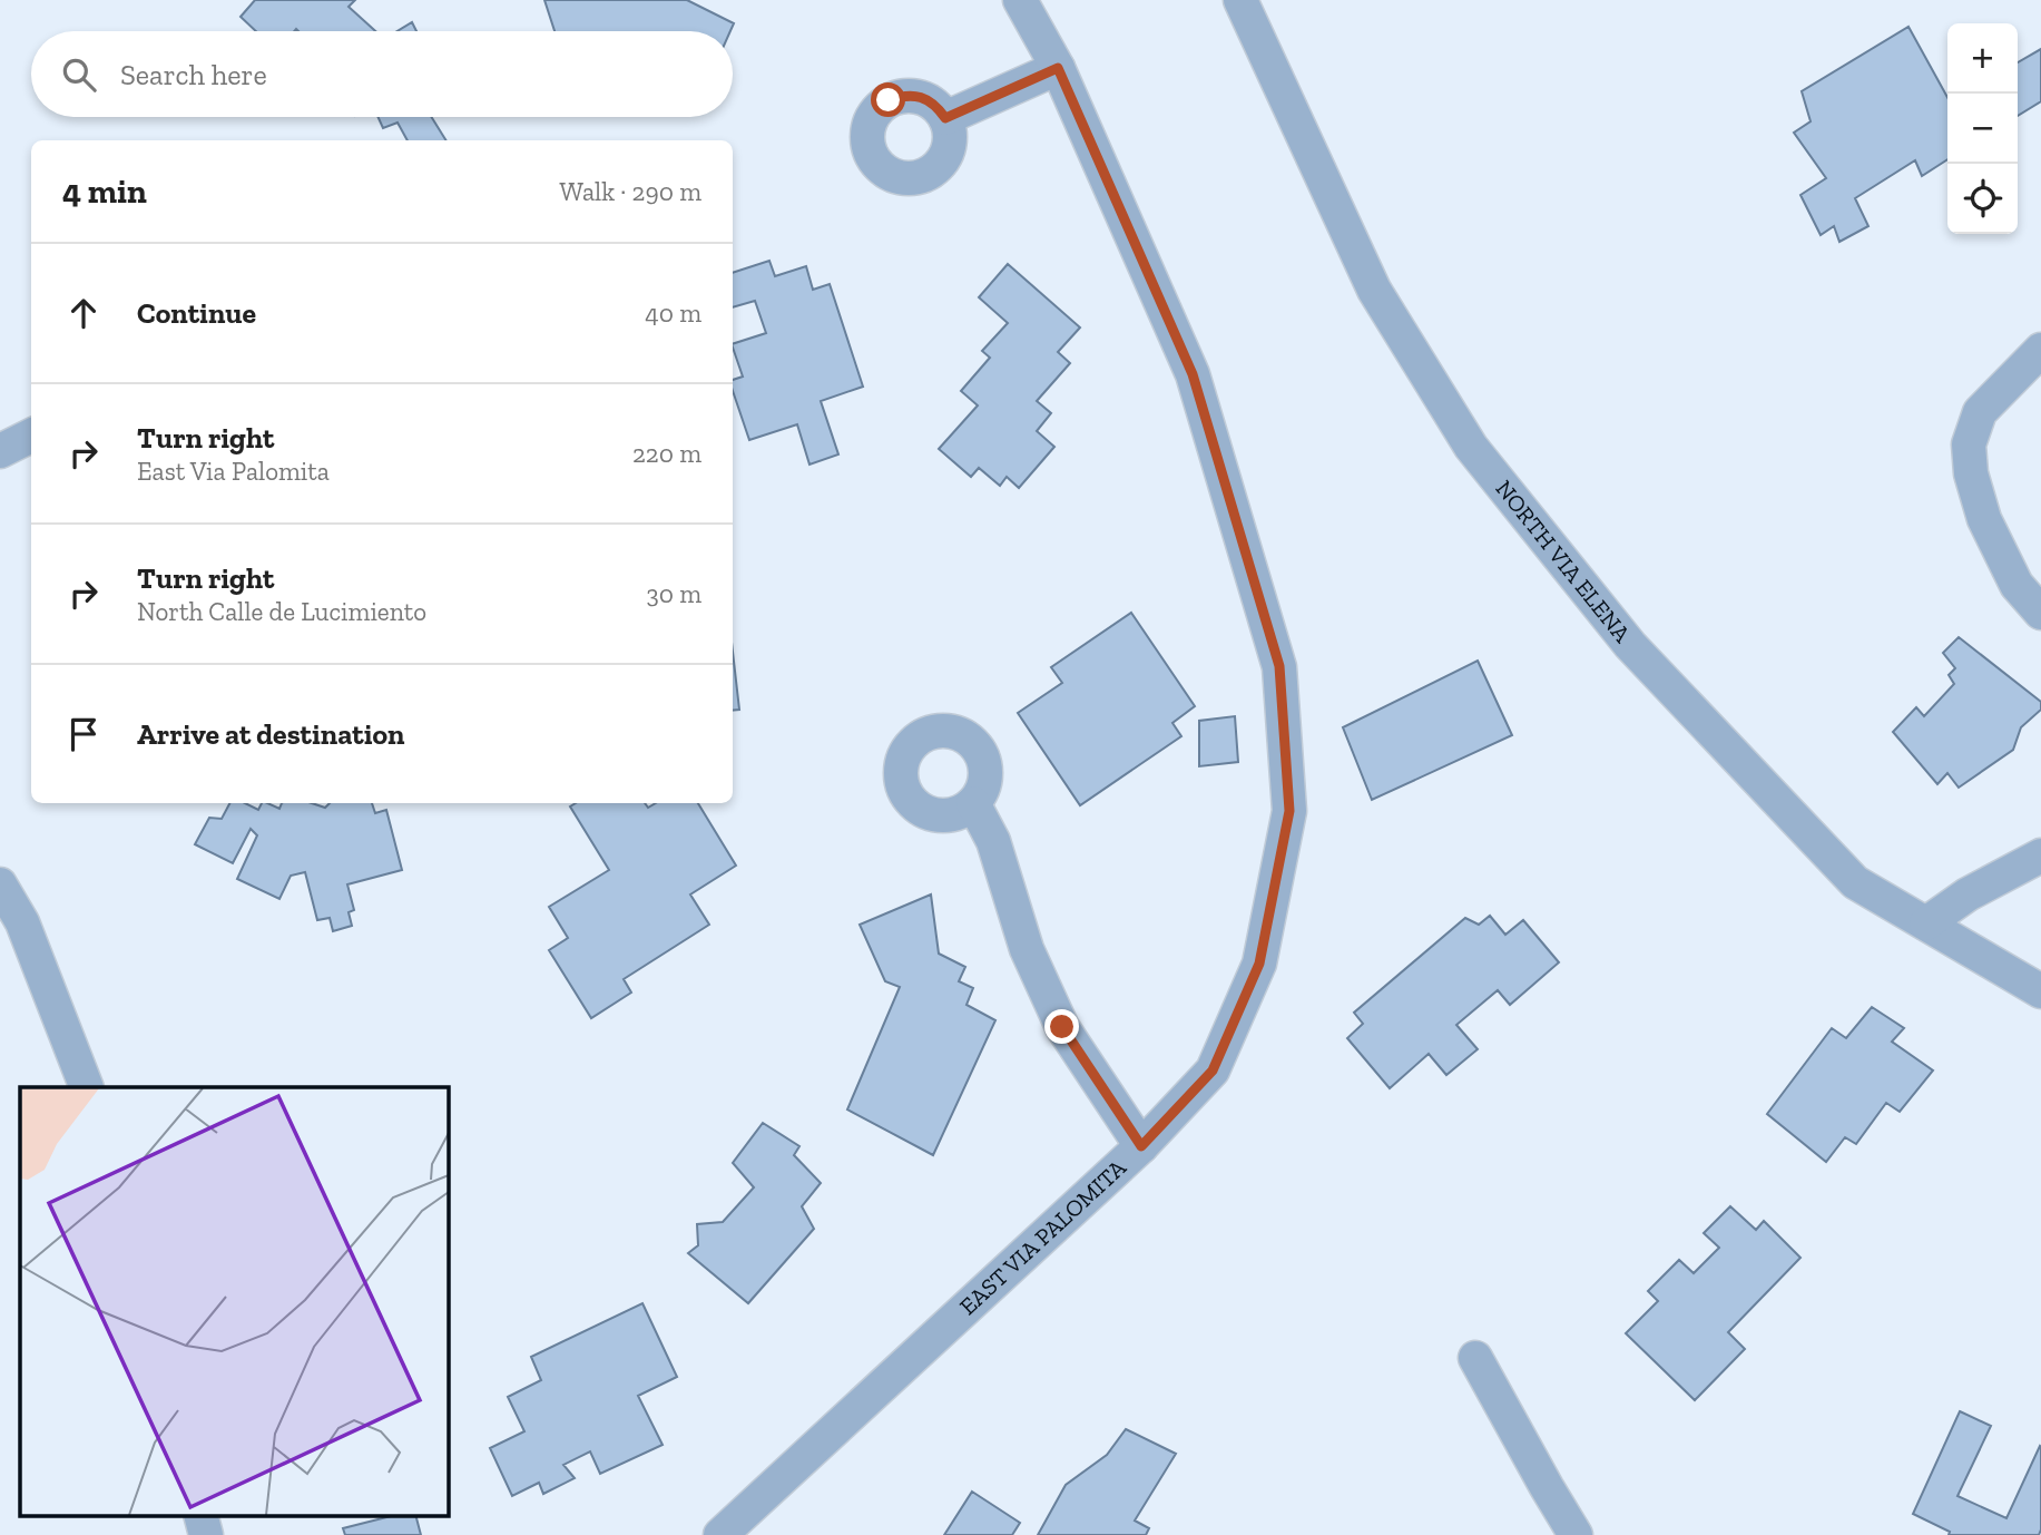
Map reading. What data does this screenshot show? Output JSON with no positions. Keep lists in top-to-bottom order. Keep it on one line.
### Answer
{"streets":{"street":["NORTH VIA ELENA","EAST VIA PALOMITA"]},"page":{"map_buttons":["+","−"],"search":"Search here","heading":["4 min","Walk · 290 m"],"list":[["Continue","40 m"],["Turn right","East Via Palomita","220 m"],["Turn right","North Calle de Lucimiento","30 m"],"Arrive at destination"]}}
